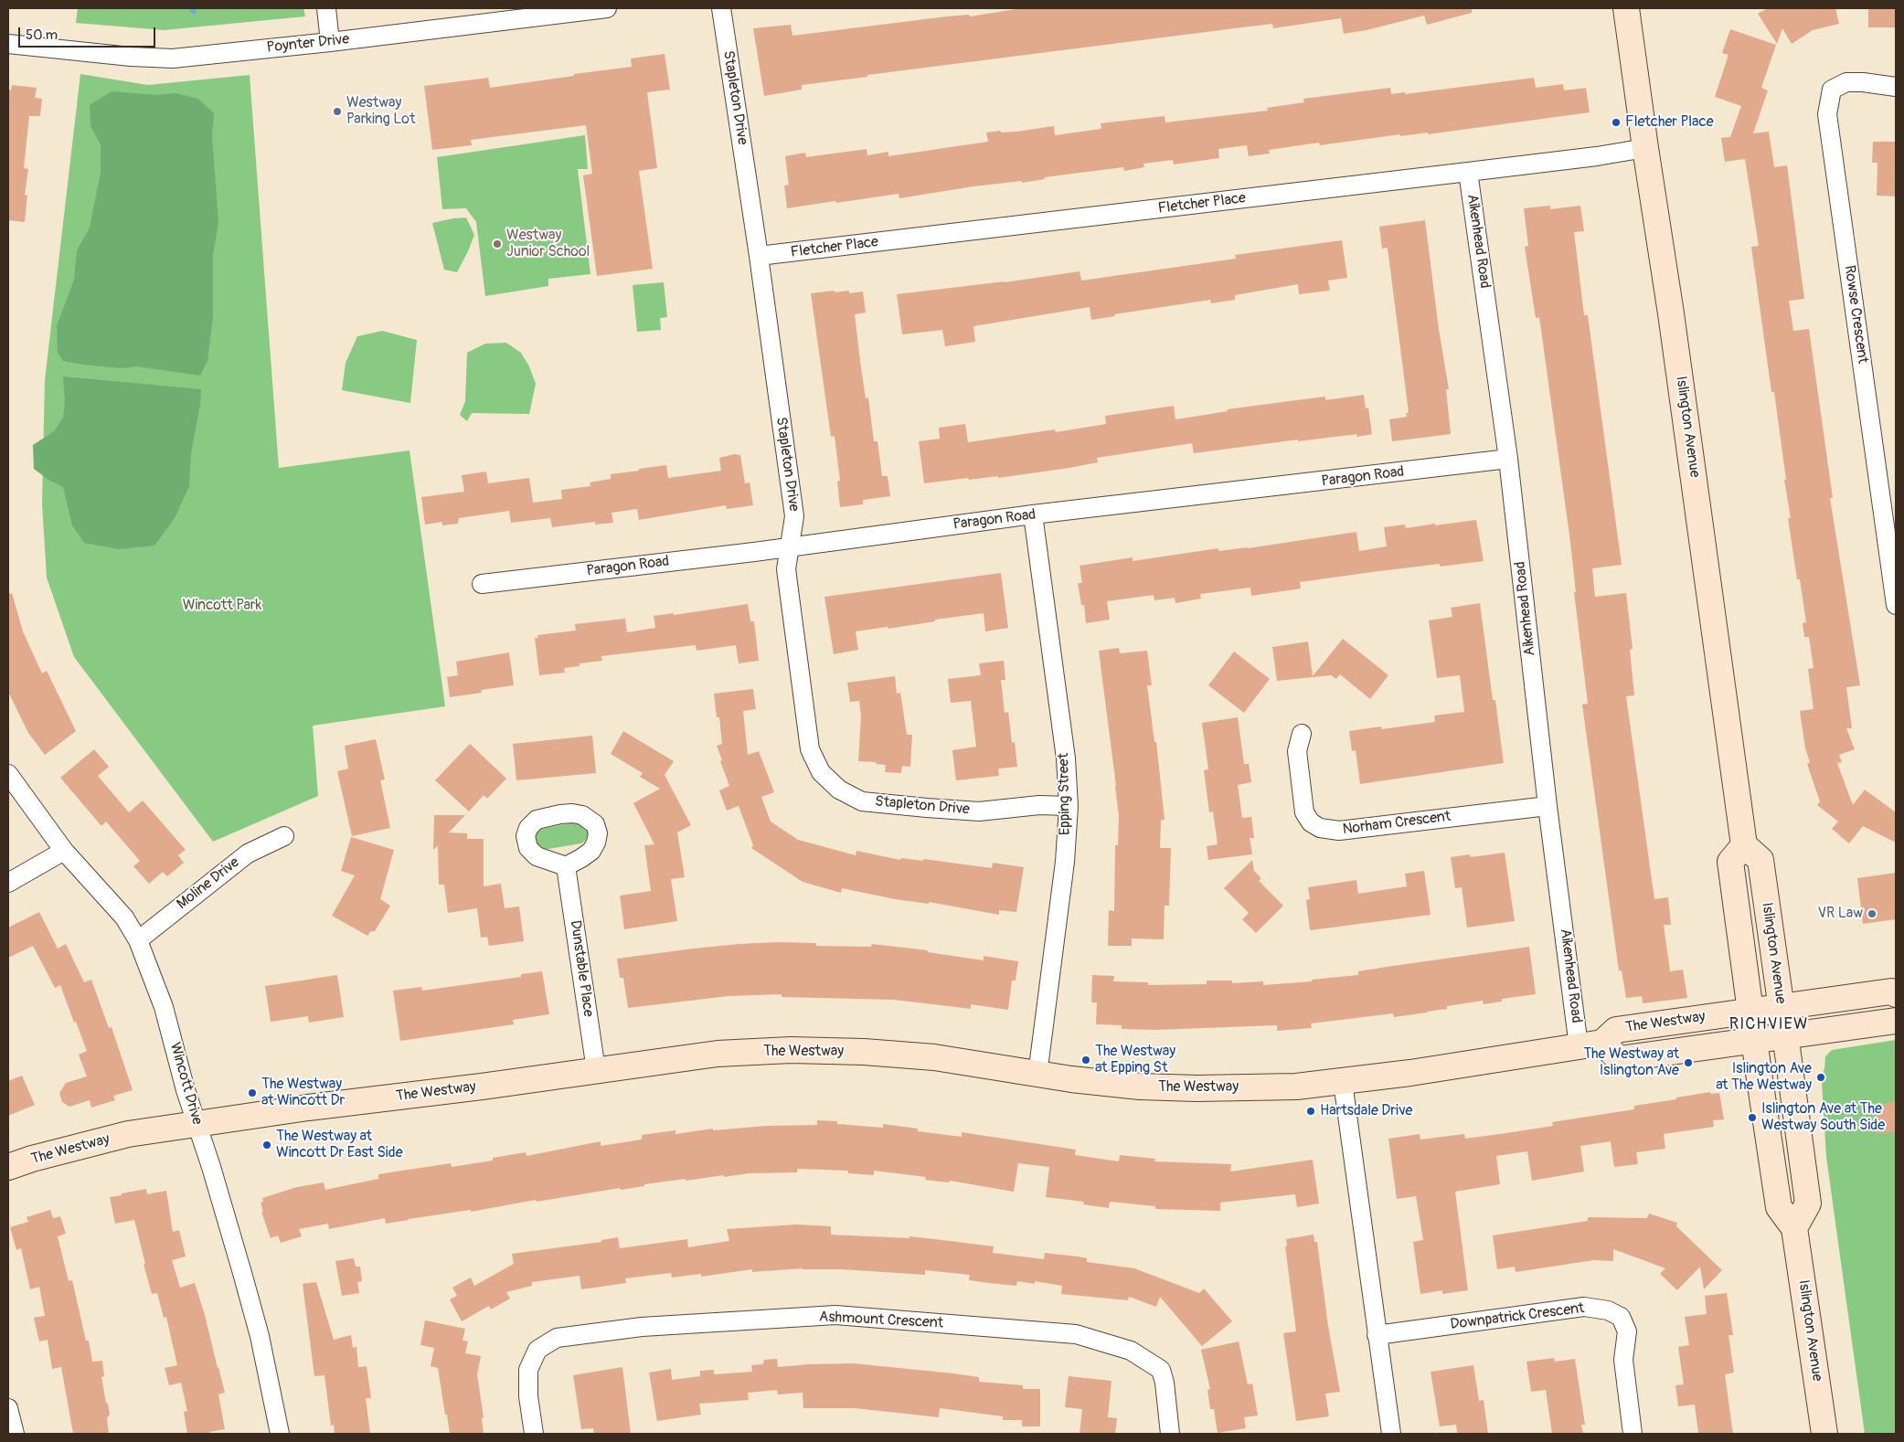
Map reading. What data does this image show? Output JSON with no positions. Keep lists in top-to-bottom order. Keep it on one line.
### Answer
{"streets":{"main road":["Islington Avenue","The Westway"],"street":["Poynter Drive","Stapleton Drive","Fletcher Place","Aikenhead Road","Rowse Crescent","Paragon Road","Epping Street","Norham Crescent","Moline Drive","Dunstable Place","Wincott Drive","Downpatrick Crescent","Ashmount Crescent"]},"crossings":[["Stapleton Drive","Fletcher Place"],["Stapleton Drive","Paragon Road"],["Stapleton Drive","Epping Street"],["Fletcher Place","Aikenhead Road"],["Fletcher Place","Islington Avenue"],["Aikenhead Road","Paragon Road"],["Aikenhead Road","Norham Crescent"],["Aikenhead Road","The Westway"],["Islington Avenue","The Westway"],["Paragon Road","Epping Street"],["Epping Street","The Westway"],["Moline Drive","Wincott Drive"],["Dunstable Place","The Westway"],["The Westway","Wincott Drive"]],"districts":["RICHVIEW"],"parks":["Wincott Park"],"places":["Westway Parking Lot","Fletcher Place","Westway Junior School","VR Law","The Westway at Epping St","The Westway at Islington Ave","Islington Ave at The Westway","The Westway at Wincott Dr","Hartsdale Drive","Islington Ave at The Westway South Side","The Westway at Wincott Dr East Side"],"scale_bar":"50 m"}
